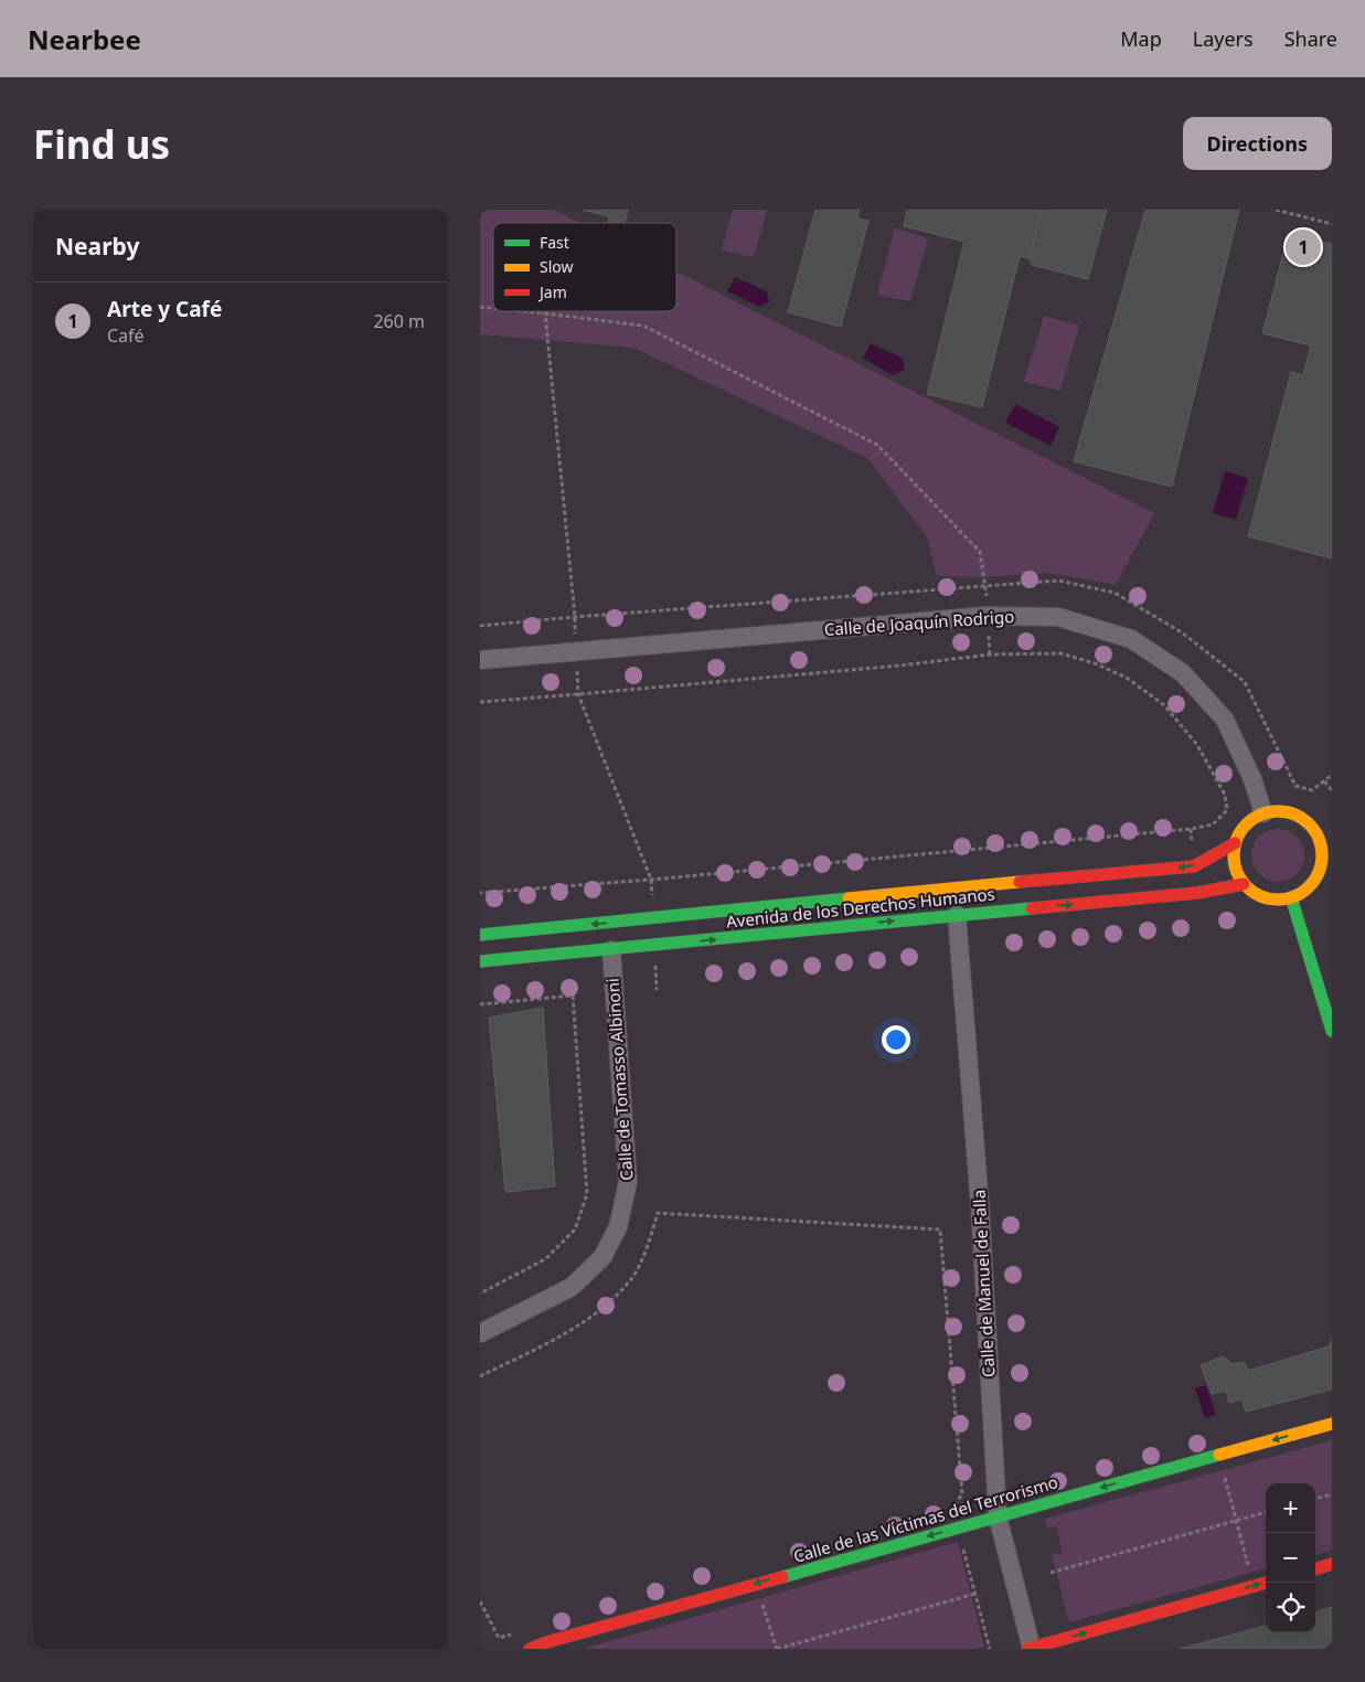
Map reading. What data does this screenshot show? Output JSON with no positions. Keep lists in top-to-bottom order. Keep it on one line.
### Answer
{"streets":{"main road":["Avenida de los Derechos Humanos","Calle de las Víctimas del Terrorismo"],"street":["Calle de Joaquín Rodrigo","Calle de Tomasso Albinoni","Calle de Manuel de Falla"]},"crossings":[["Calle de Joaquín Rodrigo","Avenida de los Derechos Humanos"],["Avenida de los Derechos Humanos","Calle de Tomasso Albinoni"],["Avenida de los Derechos Humanos","Calle de Manuel de Falla"],["Calle de Manuel de Falla","Calle de las Víctimas del Terrorismo"]],"one_way":["Calle de las Víctimas del Terrorismo"],"legend":["Fast","Slow","Jam"],"page":{"header":"Nearbee","nav":["Map","Layers","Share"],"buttons":"Directions","title":"Find us","heading":"Nearby","pins":"1","list":[{"mark":"1","name":"Arte y Café","note":"Café","value":"260 m"}],"map_buttons":["+","−"]}}
